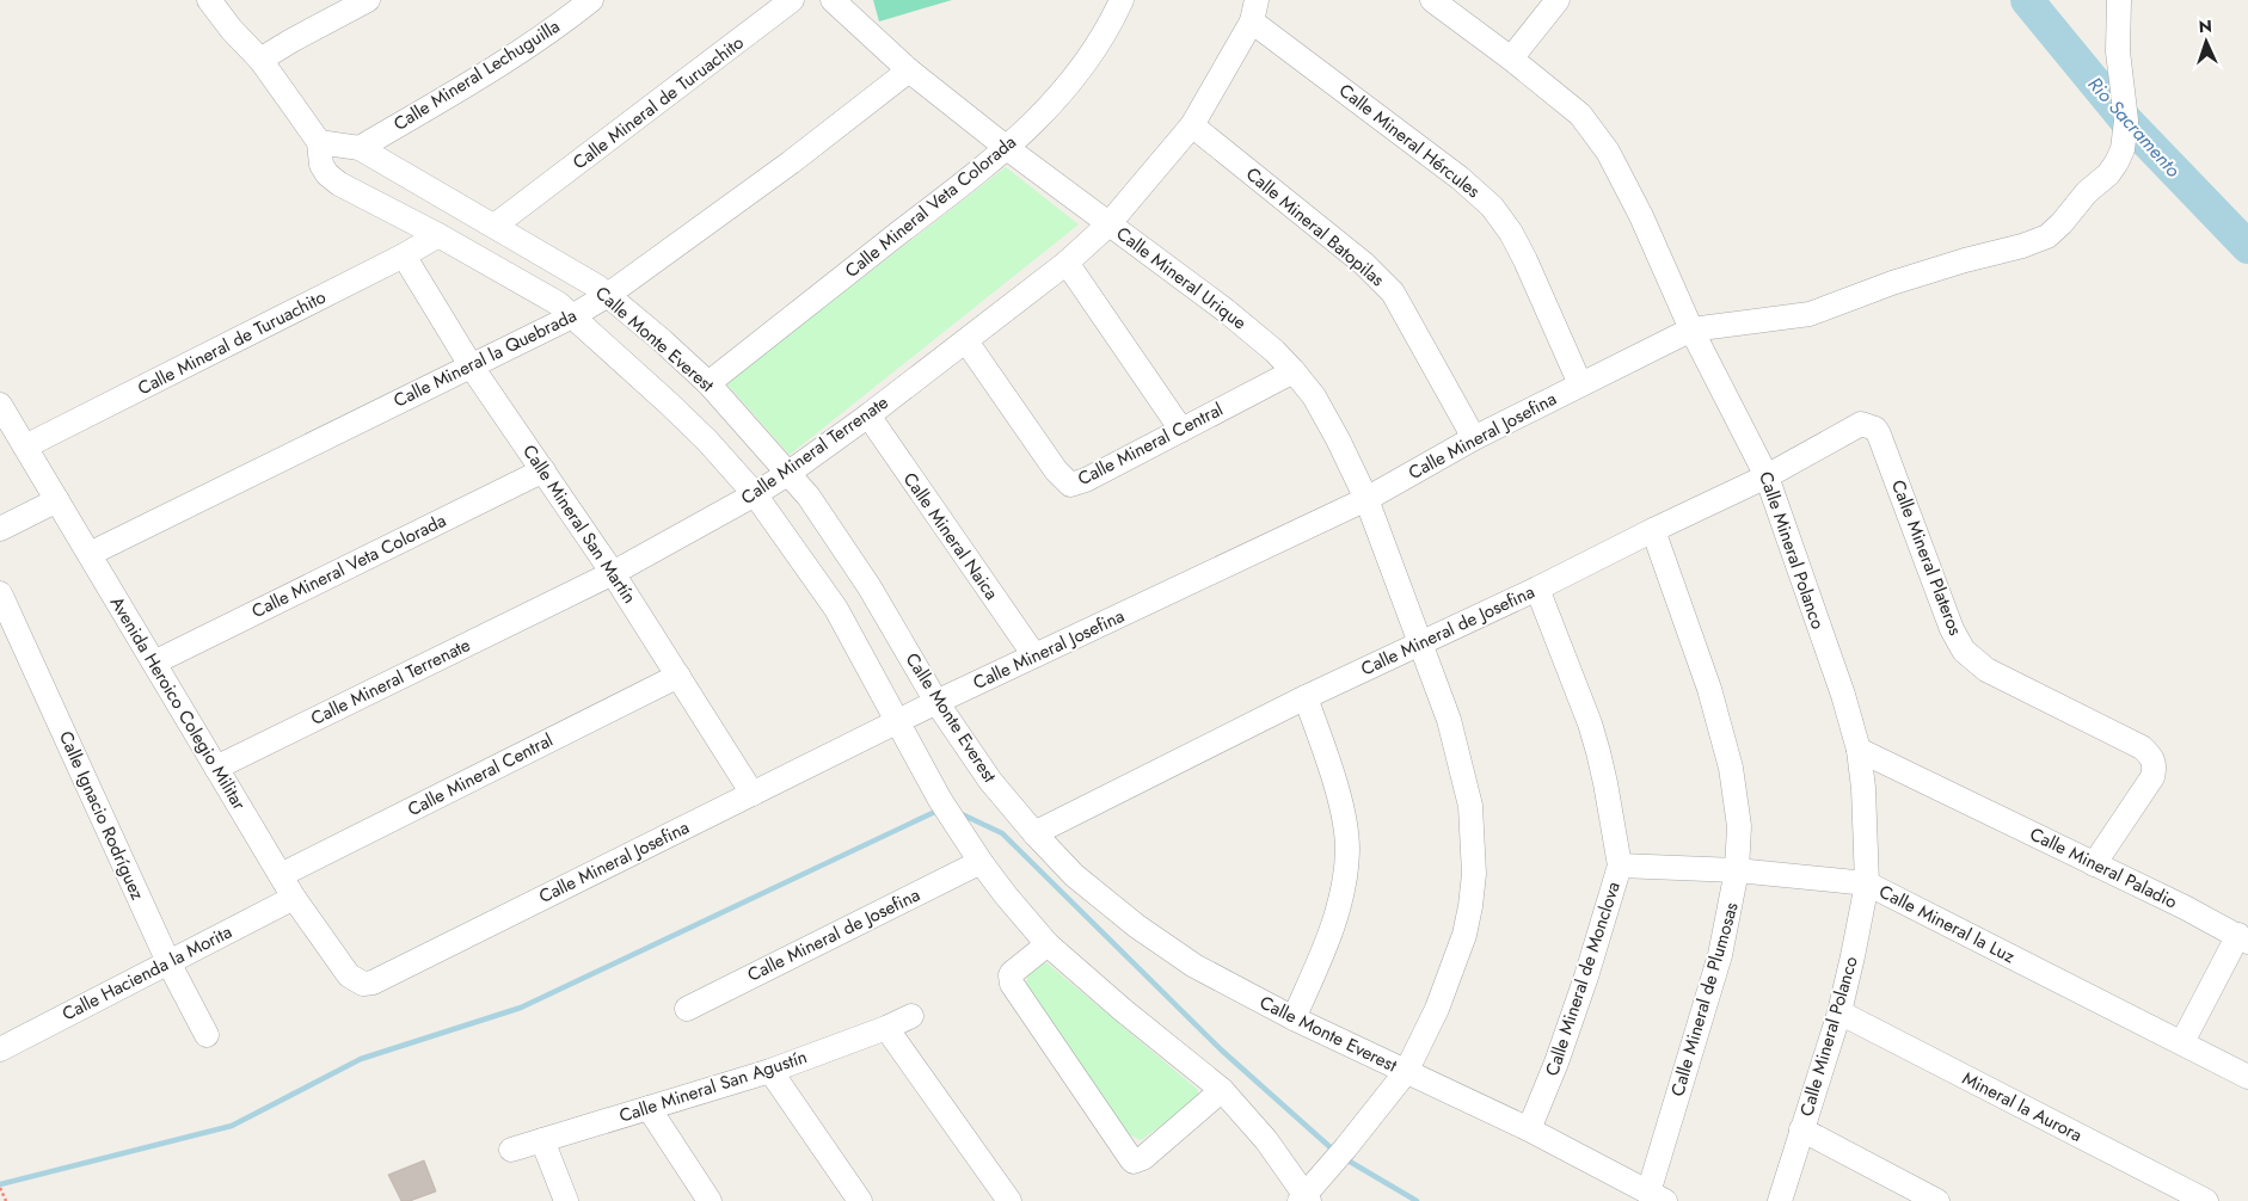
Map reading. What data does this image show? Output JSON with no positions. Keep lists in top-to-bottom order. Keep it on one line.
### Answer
{"streets":{"street":["Calle Mineral Lechuguilla","Calle Mineral de Turuachito","Calle Mineral Hércules","Calle Mineral Veta Colorada","Calle Mineral Batopilas","Calle Mineral Urique","Calle Monte Everest","Calle Mineral la Quebrada","Calle Mineral Josefina","Calle Mineral Central","Calle Mineral Terrenate","Calle Mineral San Martín","Calle Mineral Naica","Calle Mineral Polanco","Calle Mineral Plateros","Calle Mineral de Josefina","Avenida Heroico Colegio Militar","Calle Ignacio Rodríguez","Calle Mineral Paladio","Calle Mineral la Luz","Calle Hacienda la Morita","Calle Mineral de Monclova","Calle Mineral de Plumosas","Calle Mineral San Agustín","Mineral la Aurora"]},"crossings":[["Calle Mineral Lechuguilla","Calle Monte Everest"],["Calle Mineral de Turuachito","Calle Monte Everest"],["Calle Mineral de Turuachito","Calle Mineral San Martín"],["Calle Mineral de Turuachito","Avenida Heroico Colegio Militar"],["Calle Mineral Hércules","Calle Mineral Josefina"],["Calle Mineral Hércules","Calle Mineral Terrenate"],["Calle Mineral Veta Colorada","Calle Mineral Urique"],["Calle Mineral Veta Colorada","Calle Monte Everest"],["Calle Mineral Veta Colorada","Calle Mineral San Martín"],["Calle Mineral Veta Colorada","Avenida Heroico Colegio Militar"],["Calle Mineral Batopilas","Calle Mineral Josefina"],["Calle Mineral Batopilas","Calle Mineral Terrenate"],["Calle Mineral Urique","Calle Monte Everest"],["Calle Mineral Urique","Calle Mineral la Quebrada"],["Calle Mineral Urique","Calle Mineral Josefina"],["Calle Mineral Urique","Calle Mineral Central"],["Calle Mineral Urique","Calle Mineral Terrenate"],["Calle Mineral Urique","Calle Mineral de Josefina"],["Calle Monte Everest","Calle Mineral la Quebrada"],["Calle Monte Everest","Calle Mineral Josefina"],["Calle Monte Everest","Calle Mineral Terrenate"],["Calle Monte Everest","Calle Mineral de Josefina"],["Calle Monte Everest","Calle Mineral de Monclova"],["Calle Monte Everest","Calle Mineral de Plumosas"],["Calle Mineral la Quebrada","Calle Mineral San Martín"],["Calle Mineral la Quebrada","Avenida Heroico Colegio Militar"],["Calle Mineral Josefina","Calle Mineral San Martín"],["Calle Mineral Josefina","Calle Mineral Naica"],["Calle Mineral Josefina","Calle Mineral Polanco"],["Calle Mineral Josefina","Avenida Heroico Colegio Militar"],["Calle Mineral Central","Calle Mineral Terrenate"],["Calle Mineral Central","Calle Mineral San Martín"],["Calle Mineral Central","Avenida Heroico Colegio Militar"],["Calle Mineral Terrenate","Calle Mineral San Martín"],["Calle Mineral Terrenate","Calle Mineral Naica"],["Calle Mineral Terrenate","Avenida Heroico Colegio Militar"],["Calle Mineral Polanco","Calle Mineral de Josefina"],["Calle Mineral Polanco","Calle Mineral Paladio"],["Calle Mineral Polanco","Calle Mineral la Luz"],["Calle Mineral Polanco","Mineral la Aurora"],["Calle Mineral Plateros","Calle Mineral de Josefina"],["Calle Mineral Plateros","Calle Mineral Paladio"],["Calle Mineral de Josefina","Calle Mineral de Monclova"],["Calle Mineral de Josefina","Calle Mineral de Plumosas"],["Avenida Heroico Colegio Militar","Calle Hacienda la Morita"],["Calle Ignacio Rodríguez","Calle Hacienda la Morita"],["Calle Mineral Paladio","Calle Mineral la Luz"],["Calle Mineral la Luz","Calle Mineral de Monclova"],["Calle Mineral la Luz","Calle Mineral de Plumosas"]],"water":["Rio Sacramento"],"north":"top"}
